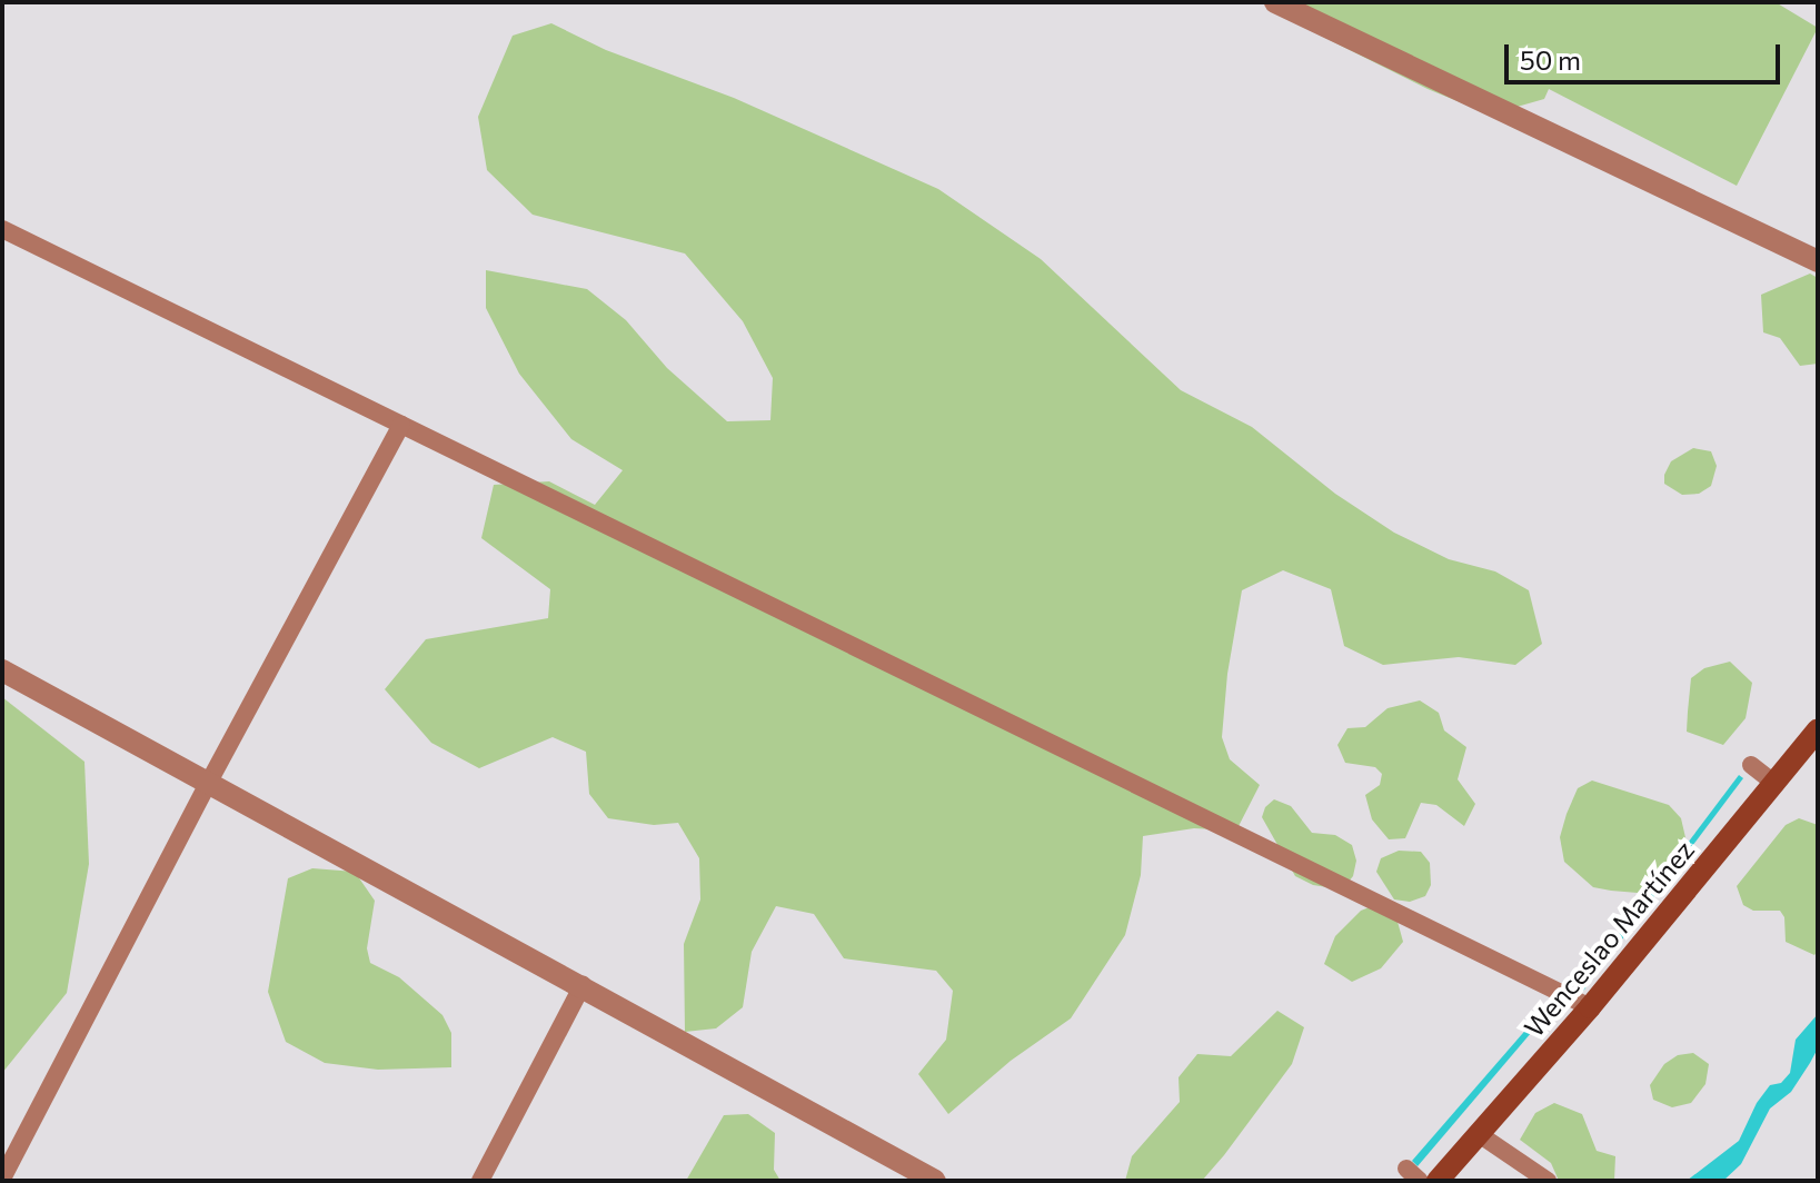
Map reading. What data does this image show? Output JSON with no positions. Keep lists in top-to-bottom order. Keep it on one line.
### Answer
{"streets":{"main road":["Wenceslao Martínez"]},"scale_bar":"50 m"}
